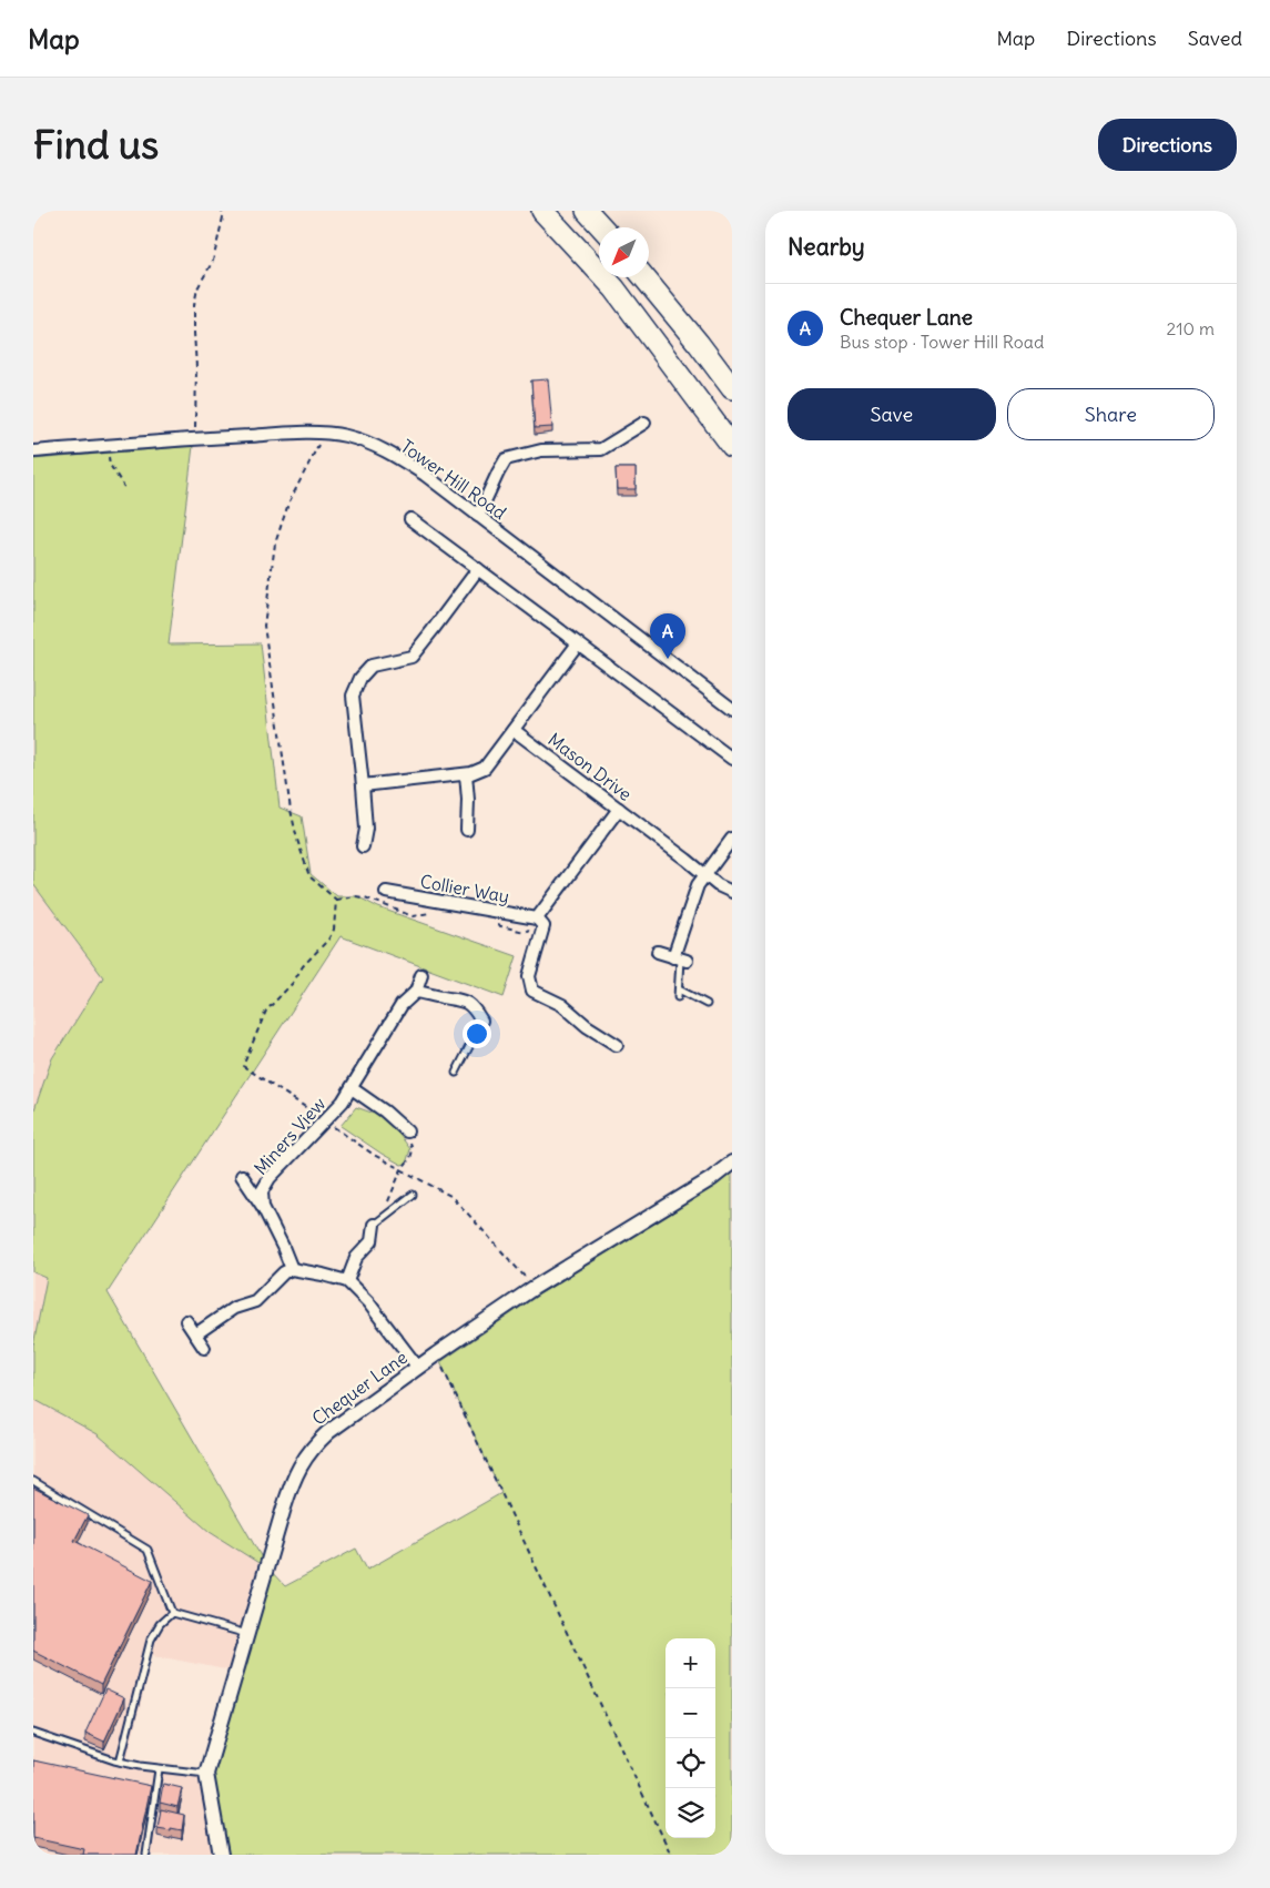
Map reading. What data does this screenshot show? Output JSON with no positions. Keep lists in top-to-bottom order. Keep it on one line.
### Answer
{"streets":{"street":["Tower Hill Road","Mason Drive","Collier Way","Miners View","Chequer Lane"]},"north":"bottom left","page":{"header":"Map","nav":["Map","Directions","Saved"],"buttons":["Directions",["Save","Share"]],"title":"Find us","heading":"Nearby","list":[{"mark":"A","name":"Chequer Lane","note":"Bus stop · Tower Hill Road","value":"210 m"}],"pins":"A","map_buttons":["+","−"]}}
